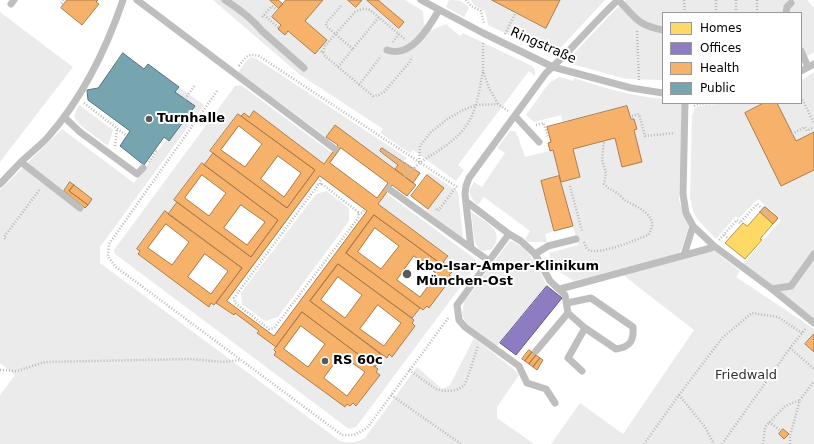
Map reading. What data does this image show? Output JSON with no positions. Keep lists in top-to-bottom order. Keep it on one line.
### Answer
{"streets":{"lane":["Ringstraße"]},"parks":["Friedwald"],"places":["Turnhalle","kbo-Isar-Amper-Klinikum München-Ost","RS 60c"],"legend":["Homes","Offices","Health","Public"]}
